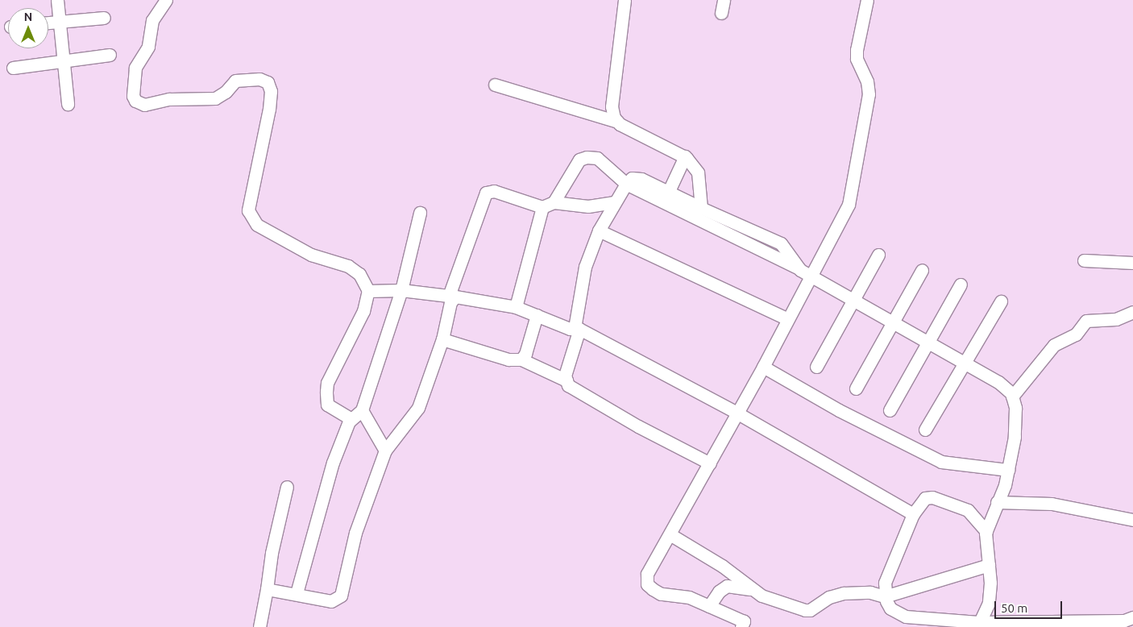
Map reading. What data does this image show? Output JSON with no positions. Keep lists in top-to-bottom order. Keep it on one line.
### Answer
{"scale_bar":"50 m","north":"top"}
